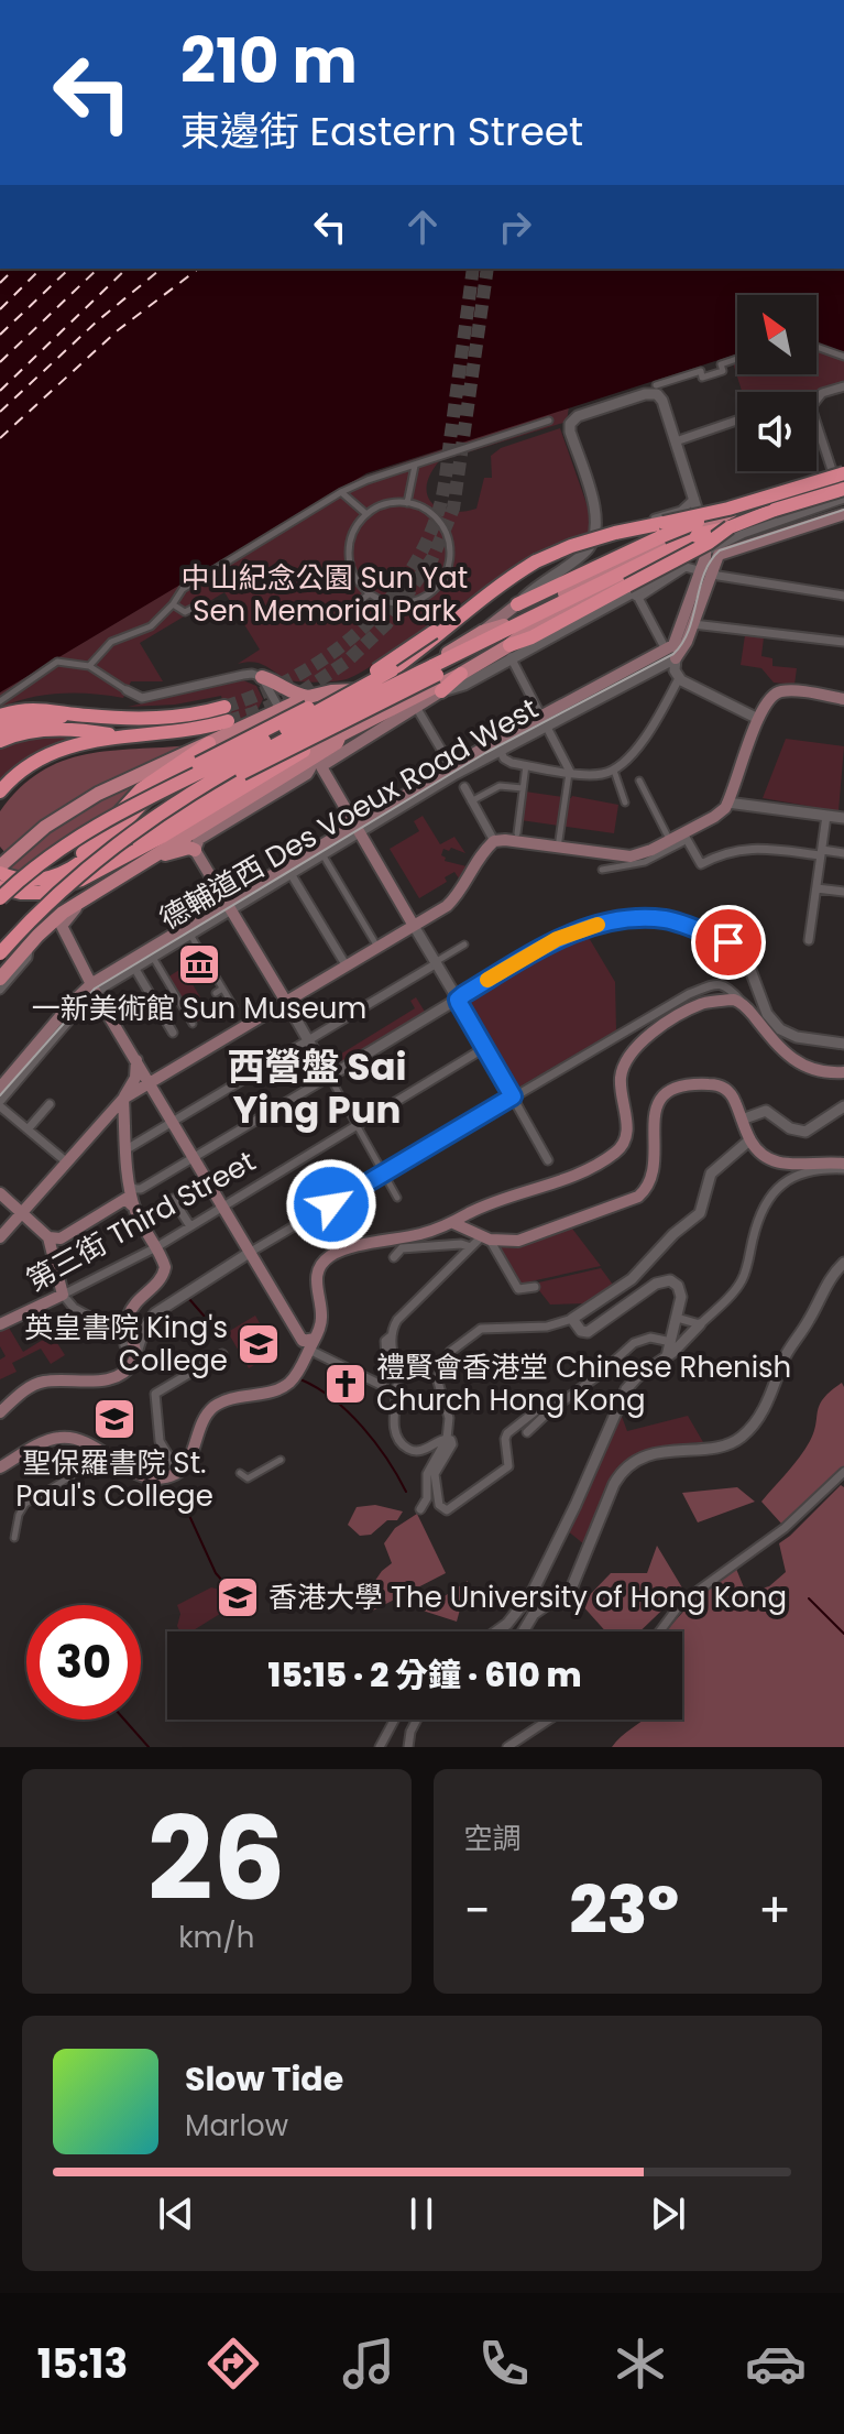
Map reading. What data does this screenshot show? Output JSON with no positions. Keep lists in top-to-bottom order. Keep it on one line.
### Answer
{"streets":{"main road":["德輔道西 Des Voeux Road West","第三街 Third Street"]},"districts":["西營盤 Sai Ying Pun"],"parks":["中山紀念公園 Sun Yat Sen Memorial Park"],"places":{"museum":["一新美術館 Sun Museum"],"school or university":["英皇書院 King's College","聖保羅書院 St. Paul's College","香港大學 The University of Hong Kong"],"church":["禮賢會香港堂 Chinese Rhenish Church Hong Kong"]},"north":"top left","page":{"turn":["210 m","東邊街 Eastern Street"],"limit":"30","trip":"15:15 · 2 分鐘 · 610 m","tile":[["26","km/h"],"空調"],"heat":["−","23°","+"],"song":["Slow Tide","Marlow"],"tabs":"15:13"}}
